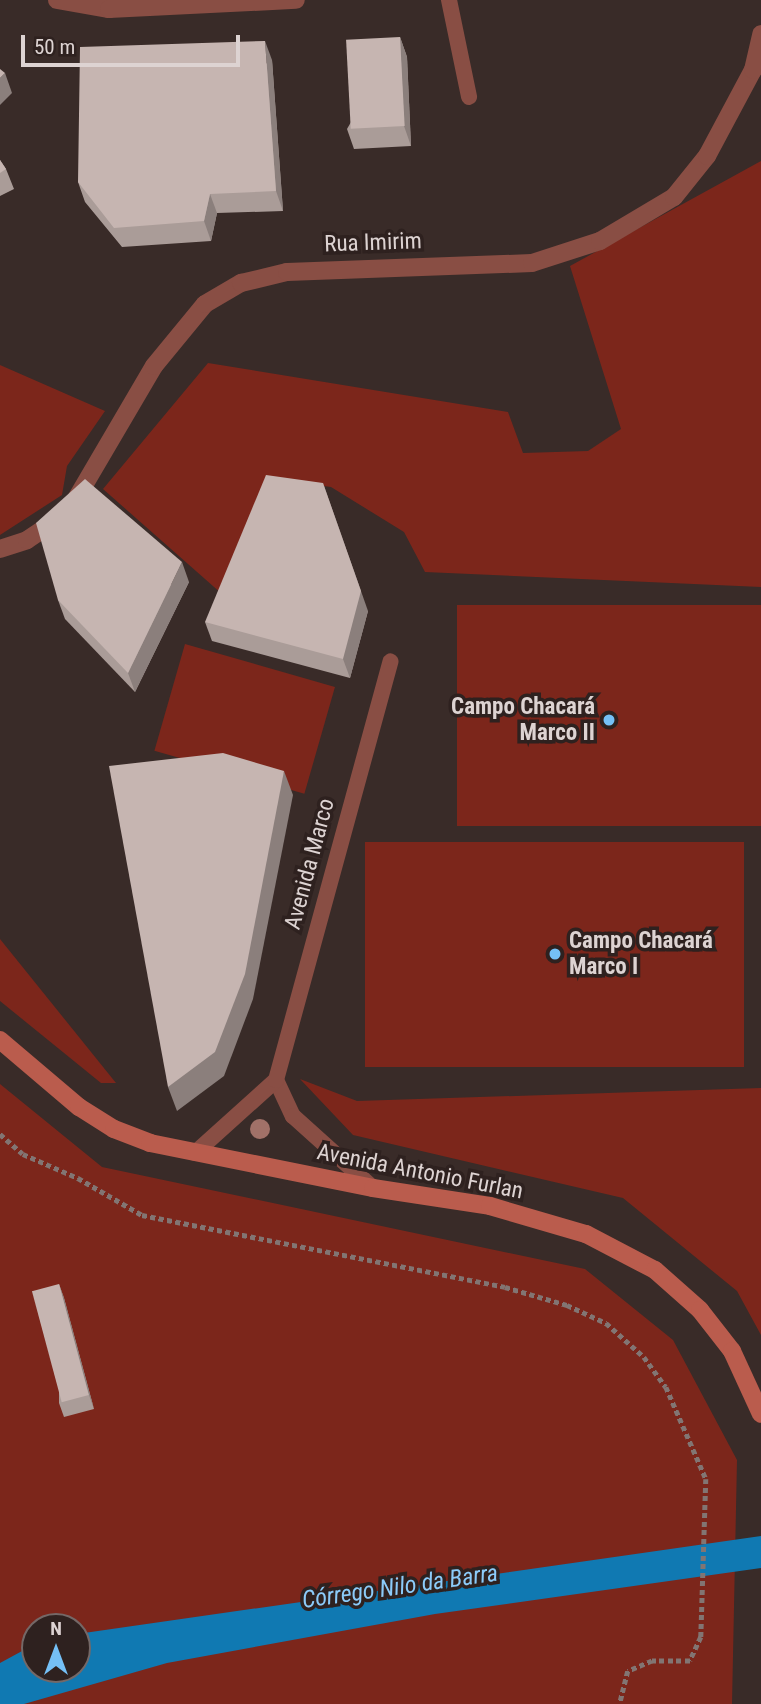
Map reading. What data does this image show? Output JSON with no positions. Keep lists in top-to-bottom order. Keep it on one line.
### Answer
{"streets":{"main road":["Avenida Antonio Furlan"],"street":["Rua Imirim"],"lane":["Avenida Marco"]},"water":["Córrego Nilo da Barra"],"places":["Campo Chacará Marco II","Campo Chacará Marco I"],"scale_bar":"50 m","north":"top"}
